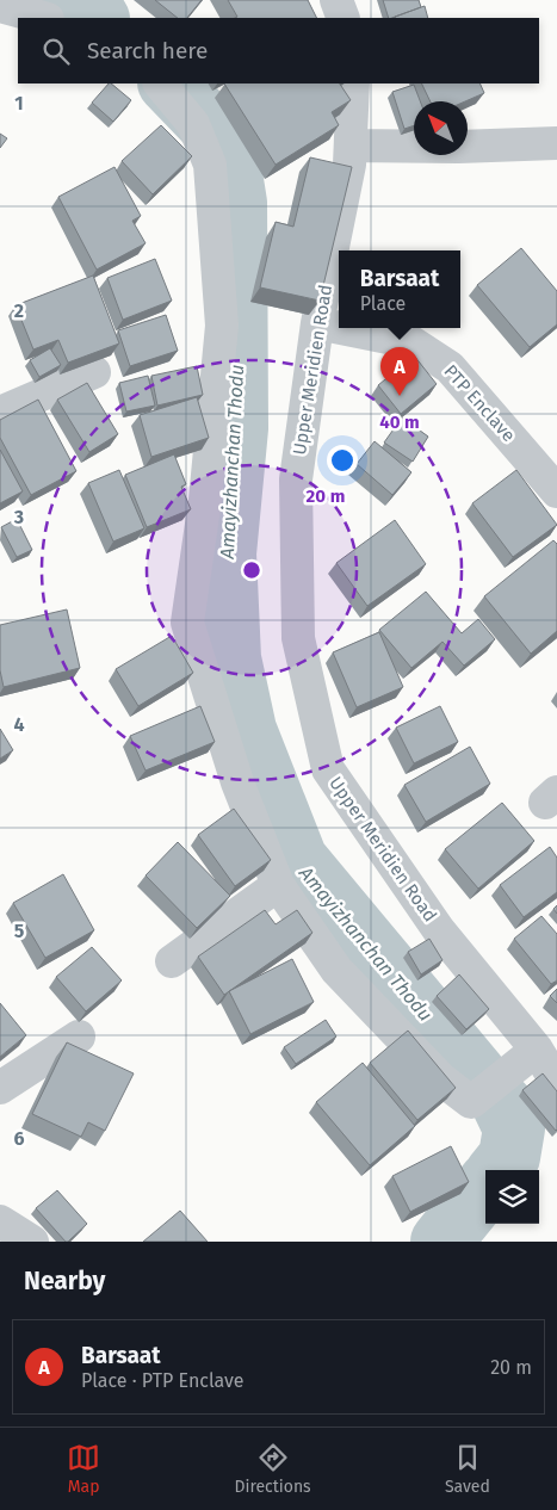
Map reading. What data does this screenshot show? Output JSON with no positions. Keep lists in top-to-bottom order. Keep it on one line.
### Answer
{"streets":{"street":["Upper Meridien Road","PTP Enclave"]},"crossings":[["Upper Meridien Road","PTP Enclave"]],"water":["Amayizhanchan Thodu"],"north":"top left","page":{"search":"Search here","popup":["Barsaat","Place"],"pins":"A","heading":"Nearby","list":[{"mark":"A","name":"Barsaat","note":"Place · PTP Enclave","value":"20 m"}],"nav":["Map","Directions","Saved"]},"grid":{"rows":["1","2","3","4","5","6"]},"rings":["40 m","20 m"]}
